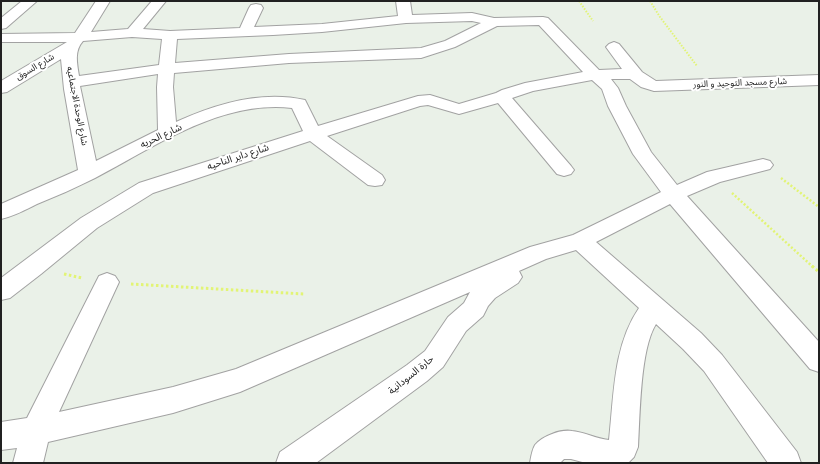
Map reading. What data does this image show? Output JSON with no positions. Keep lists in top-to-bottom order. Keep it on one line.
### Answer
{"streets":{"street":["شارع السوق","شارع مسجد التوحيد و النور","شارع الوحدة الاجتماعيه","شارع الحريه","شارع داير الناحيه","حارة السودانية"]},"crossings":[["شارع السوق","شارع الوحدة الاجتماعيه"],["شارع مسجد التوحيد و النور","شارع داير الناحيه"],["شارع الوحدة الاجتماعيه","شارع الحريه"],["شارع الحريه","شارع داير الناحيه"]]}
